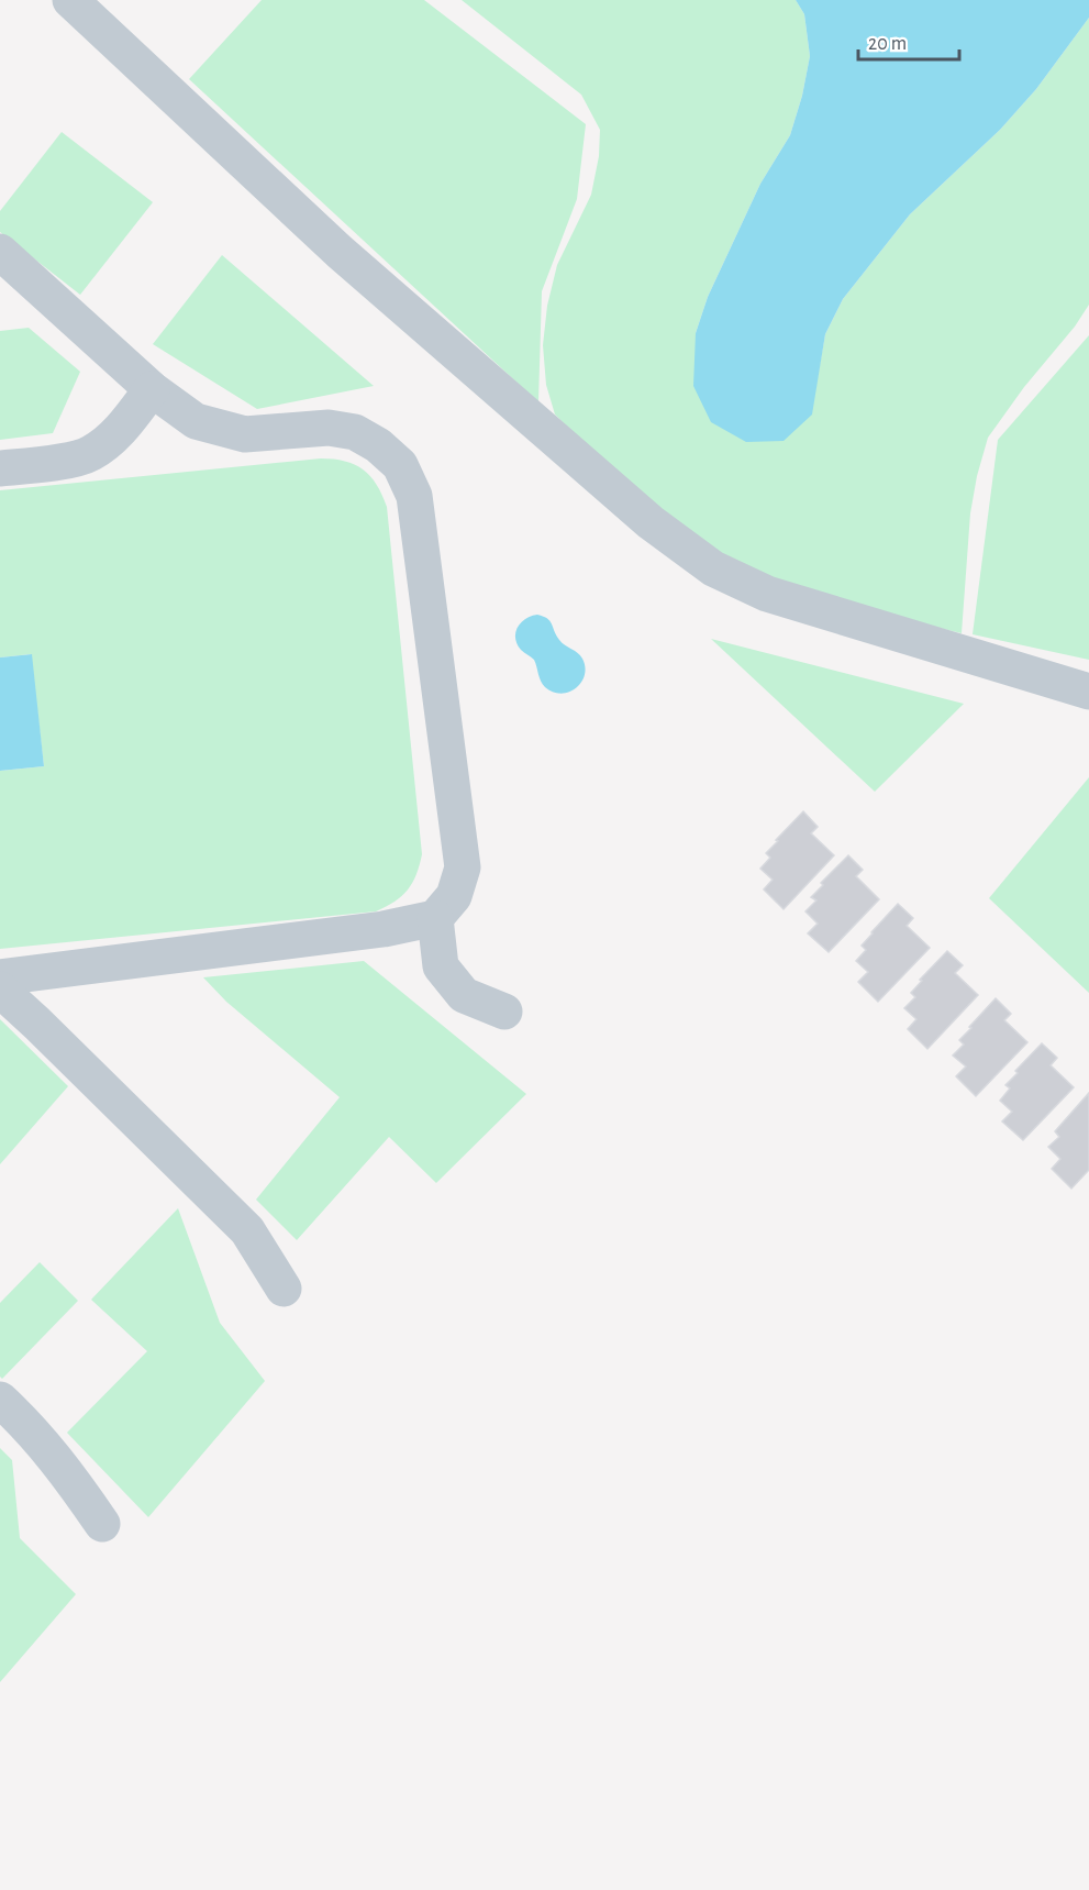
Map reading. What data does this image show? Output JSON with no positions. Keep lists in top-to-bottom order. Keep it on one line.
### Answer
{"scale_bar":"20 m"}
